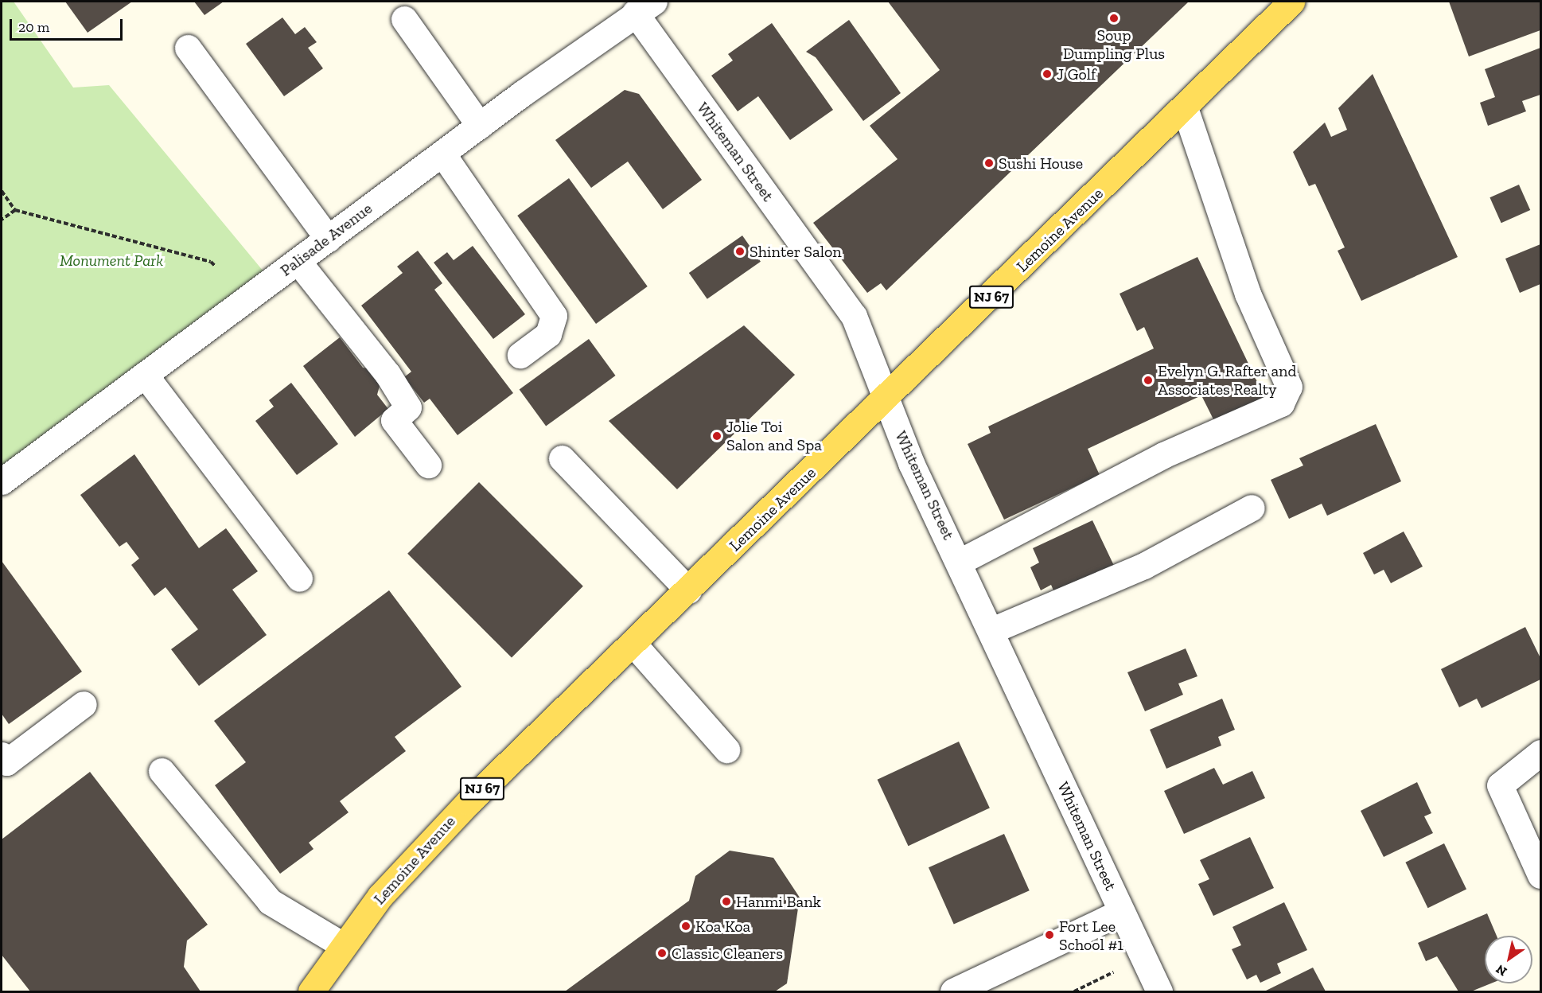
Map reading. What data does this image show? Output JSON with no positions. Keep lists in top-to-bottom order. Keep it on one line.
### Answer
{"streets":{"main road":["Lemoine Avenue","NJ 67"],"street":["Whiteman Street","Palisade Avenue"]},"crossings":[["Whiteman Street","Lemoine Avenue"],["Whiteman Street","Palisade Avenue"]],"parks":["Monument Park"],"places":["Soup Dumpling Plus","J Golf","Sushi House","Shinter Salon","Evelyn G. Rafter and Associates Realty","Jolie Toi Salon and Spa","Hanmi Bank","Koa Koa","Fort Lee School #1","Classic Cleaners"],"scale_bar":"20 m","north":"bottom left"}
